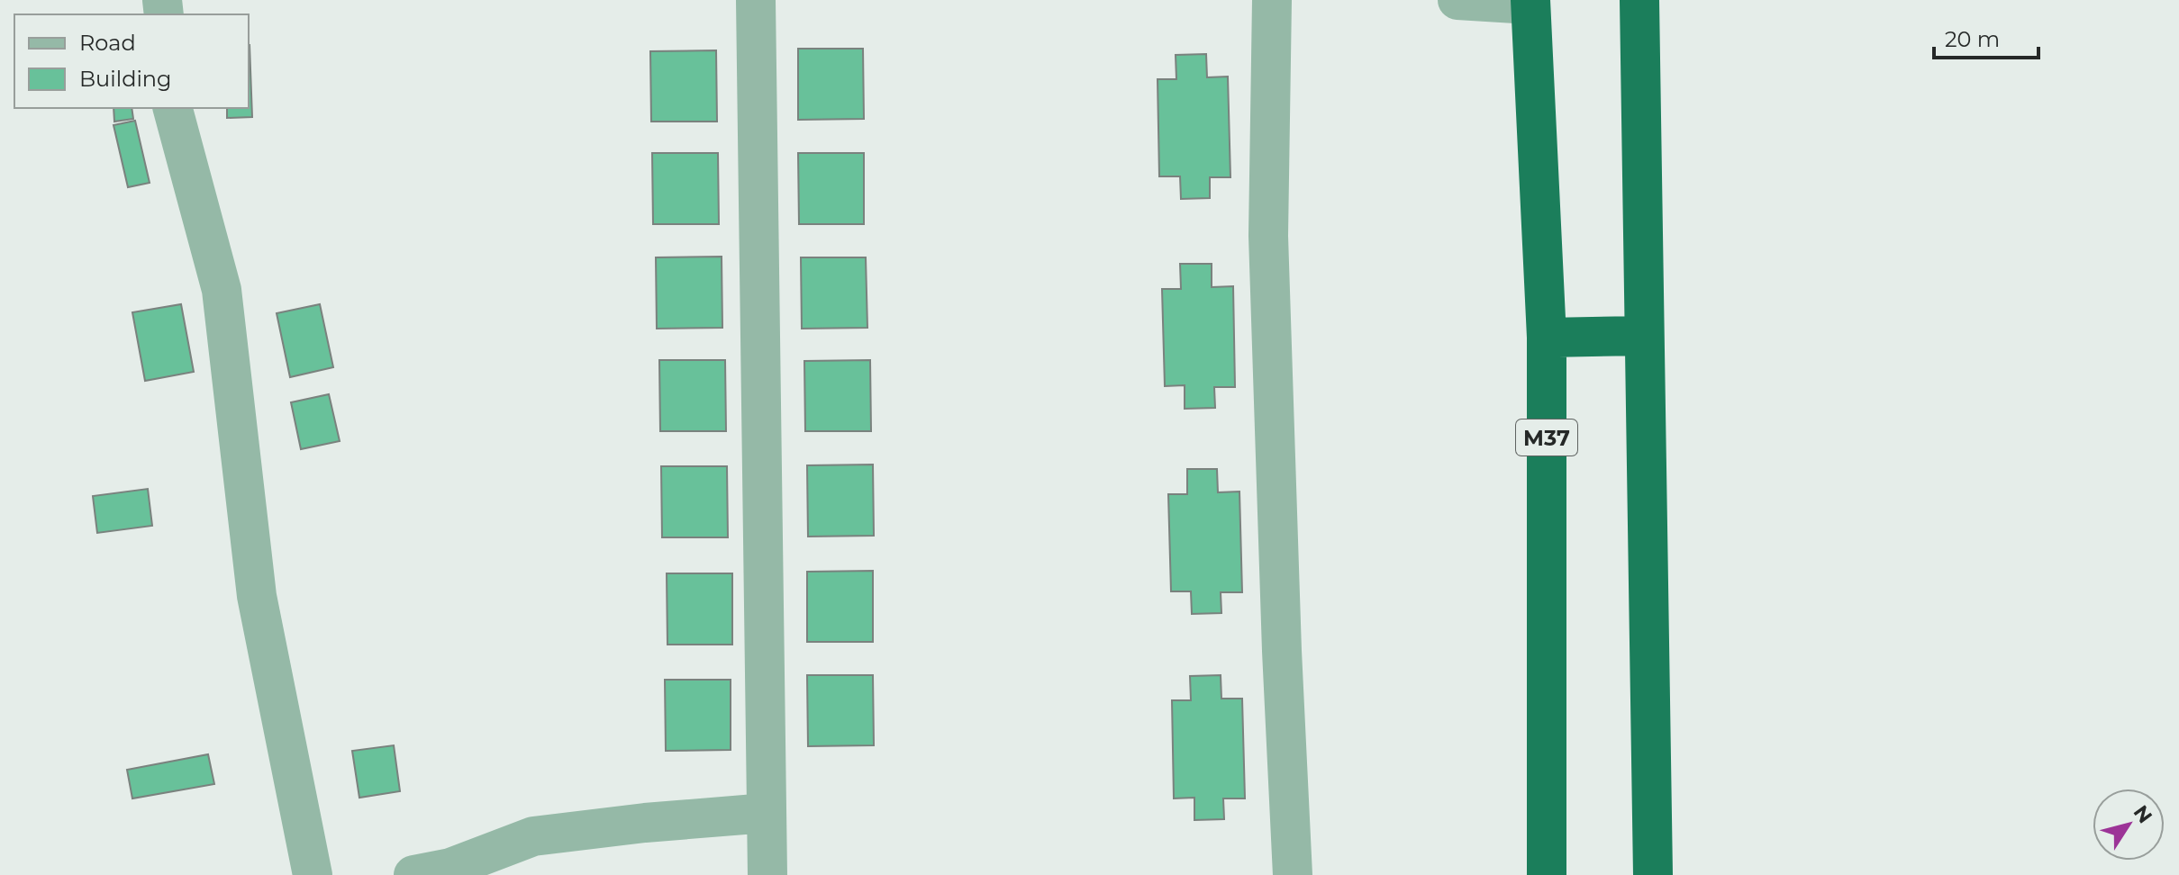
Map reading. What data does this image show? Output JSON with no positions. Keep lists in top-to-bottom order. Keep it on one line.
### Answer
{"streets":{"highway":["M37"]},"legend":["Road","Building"],"scale_bar":"20 m","north":"top right"}
